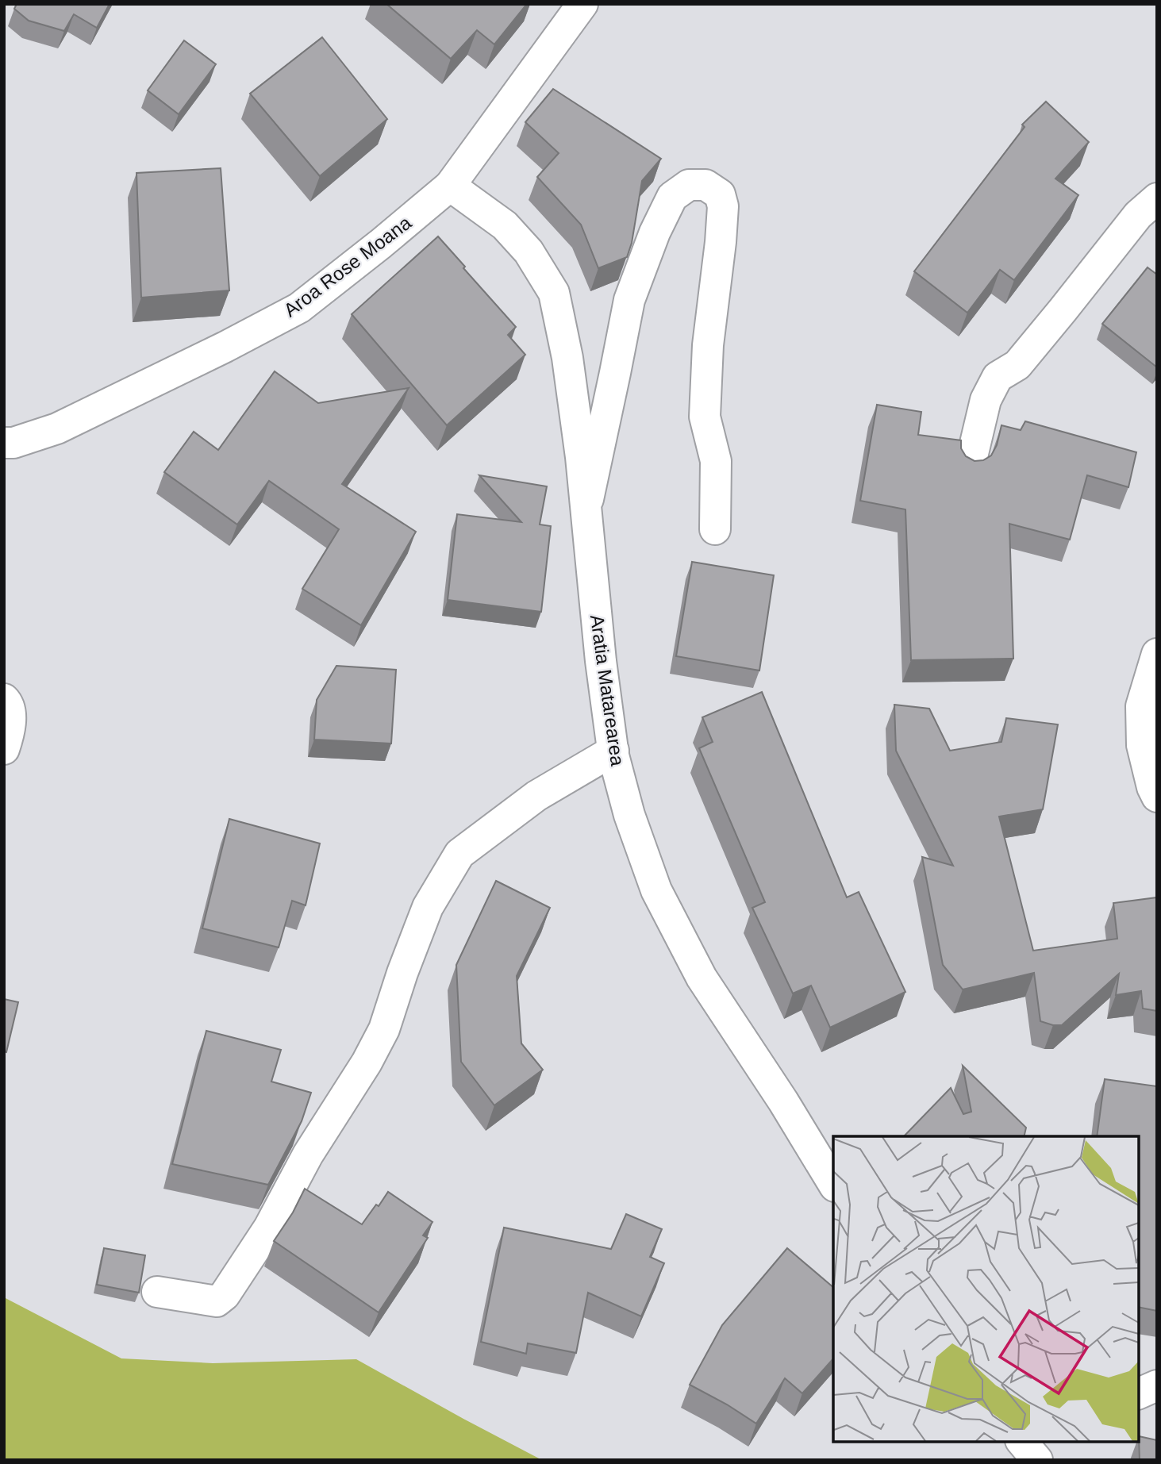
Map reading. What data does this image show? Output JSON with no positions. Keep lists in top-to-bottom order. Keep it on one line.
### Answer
{"streets":{"street":["Aroa Rose Moana","Aratia Matarearea"]},"crossings":[["Aroa Rose Moana","Aratia Matarearea"]]}
